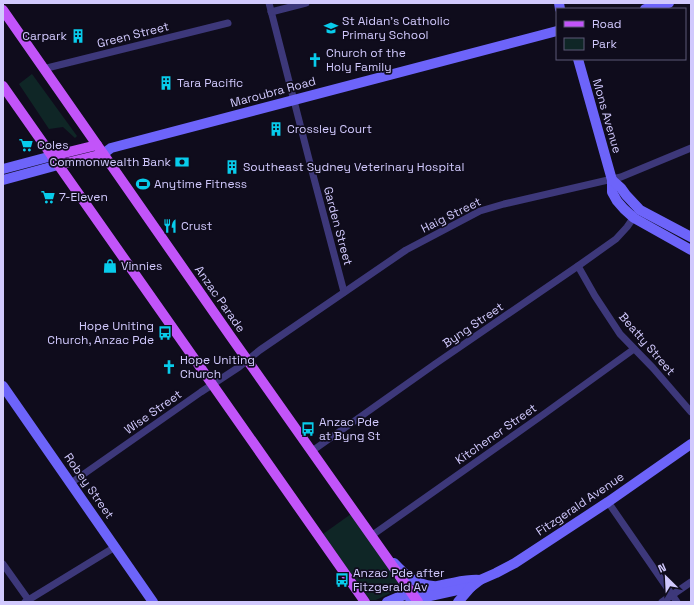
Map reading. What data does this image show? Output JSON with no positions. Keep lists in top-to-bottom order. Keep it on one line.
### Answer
{"streets":{"main road":["Maroubra Road","Anzac Parade"],"street":["Green Street","Mons Avenue","Haig Street","Garden Street","Byng Street","Beatty Street","Wise Street","Kitchener Street","Robey Street","Fitzgerald Avenue"]},"crossings":[["Green Street","Anzac Parade"],["Maroubra Road","Garden Street"],["Maroubra Road","Anzac Parade"],["Mons Avenue","Haig Street"],["Mons Avenue","Byng Street"],["Haig Street","Garden Street"],["Haig Street","Anzac Parade"],["Haig Street","Wise Street"],["Anzac Parade","Byng Street"],["Anzac Parade","Wise Street"],["Anzac Parade","Kitchener Street"],["Anzac Parade","Fitzgerald Avenue"],["Byng Street","Beatty Street"],["Beatty Street","Kitchener Street"],["Wise Street","Robey Street"]],"places":{"school or university":["St Aidan's Catholic Primary School"],"building":["Carpark","Tara Pacific","Crossley Court","Southeast Sydney Veterinary Hospital"],"church":["Church of the Holy Family","Hope Uniting Church"],"supermarket":["Coles","7-Eleven"],"bank":["Commonwealth Bank"],"sports":["Anytime Fitness"],"restaurant":["Crust"],"shop":["Vinnies"],"bus stop":["Hope Uniting Church, Anzac Pde","Anzac Pde at Byng St","Anzac Pde after Fitzgerald Av"]},"legend":["Road","Park"],"north":"top left"}
